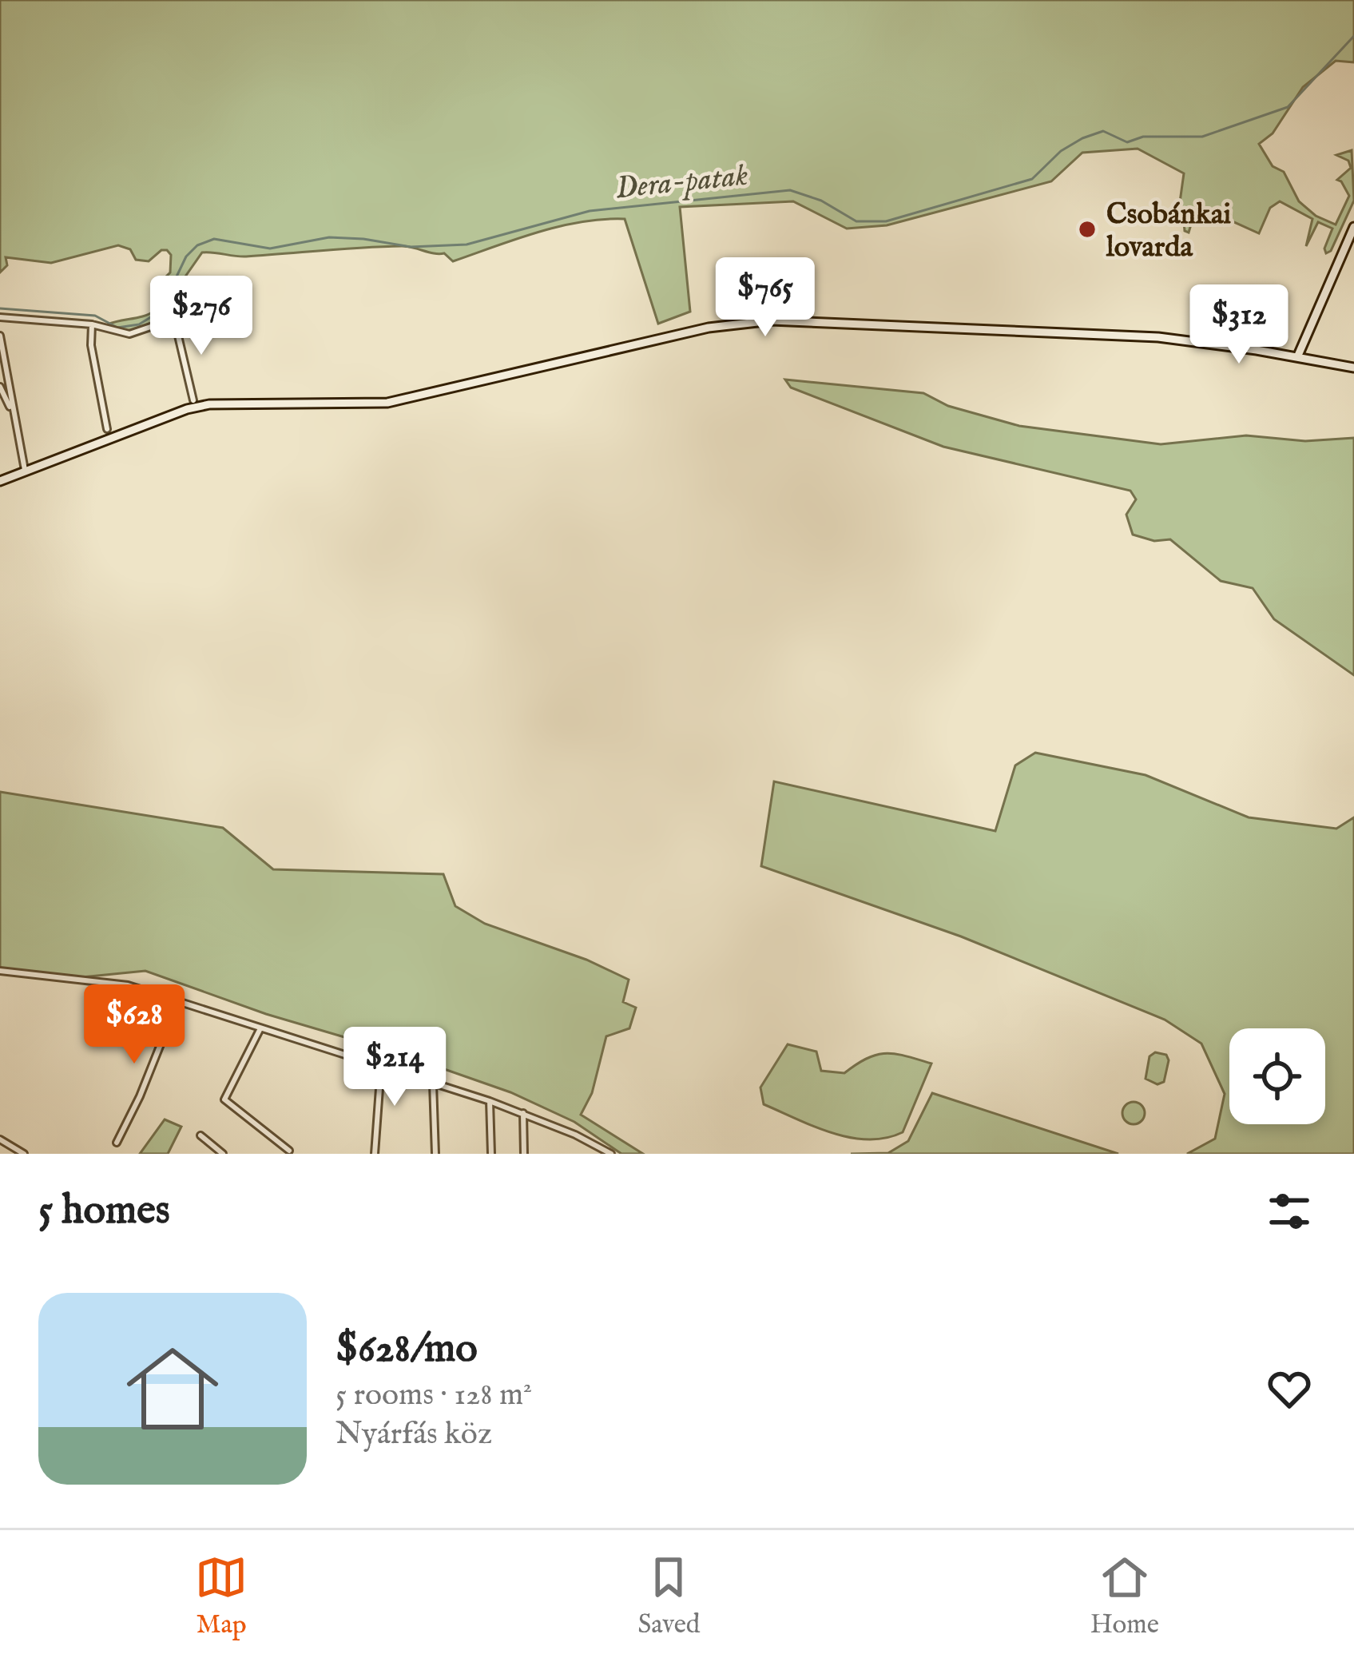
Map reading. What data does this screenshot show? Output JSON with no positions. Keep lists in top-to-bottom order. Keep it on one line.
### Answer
{"water":["Dera-patak"],"places":["Csobánkai lovarda"],"page":{"price":["$765","$276","$312","$628","$214"],"heading":"5 homes","list":[{"name":"$628/mo","note":"5 rooms · 128 m² · Nyárfás köz"}],"tabs":["Map","Saved","Home"]}}
